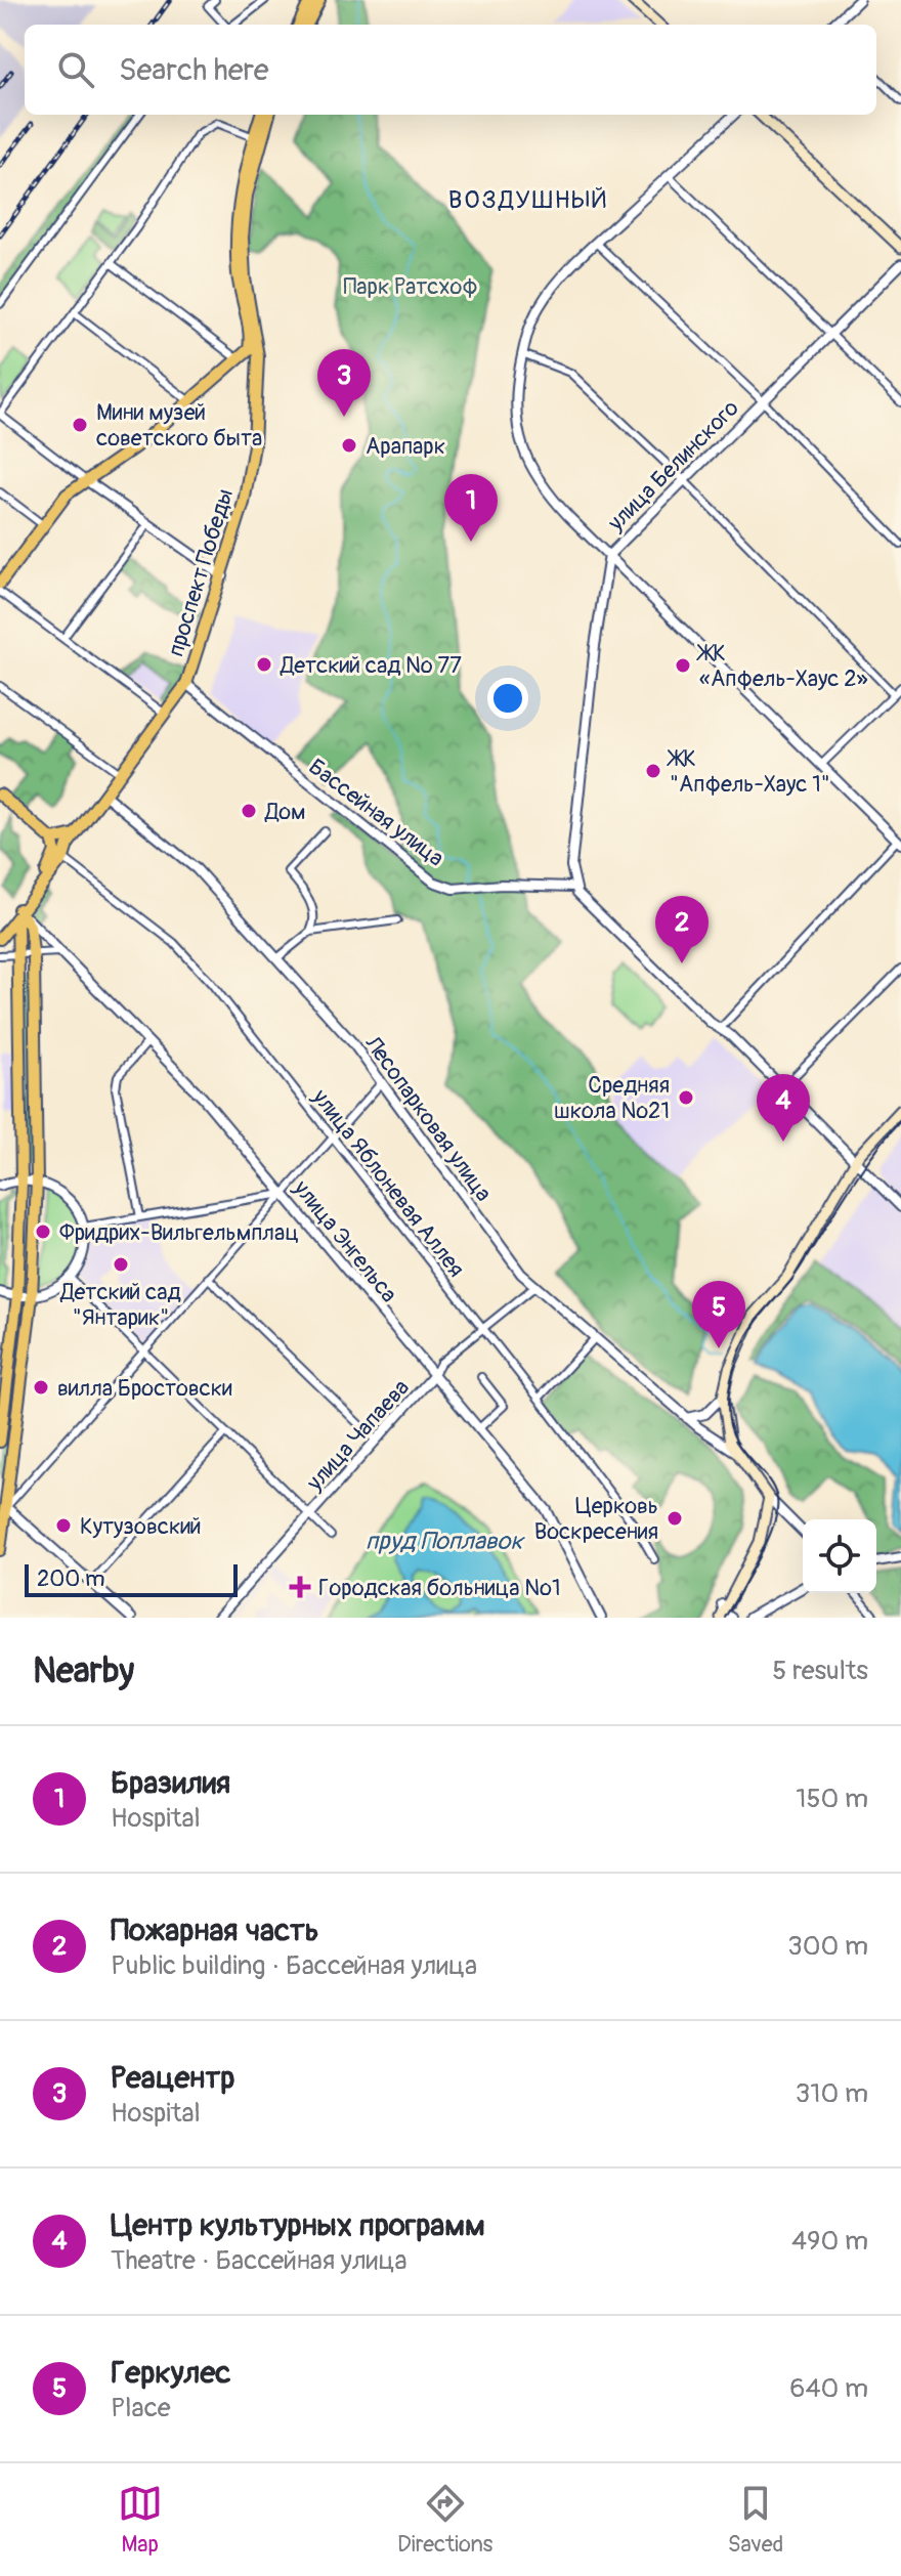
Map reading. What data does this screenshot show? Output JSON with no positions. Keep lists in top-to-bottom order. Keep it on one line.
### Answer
{"streets":{"main road":["проспект Победы"],"street":["улица Белинского","Бассейная улица","Лесопарковая улица","улица Яблоневая Аллея","улица Энгельса","улица Чапаева"]},"crossings":[["улица Белинского","Бассейная улица"],["проспект Победы","Бассейная улица"],["проспект Победы","Лесопарковая улица"],["проспект Победы","улица Яблоневая Аллея"],["проспект Победы","улица Энгельса"],["Лесопарковая улица","улица Чапаева"],["улица Яблоневая Аллея","улица Чапаева"],["улица Энгельса","улица Чапаева"]],"districts":["ВОЗДУШНЫЙ"],"water":["пруд Поплавок"],"parks":["Парк Ратсхоф"],"places":{"other":["Мини музей советского быта","Арапарк","Детский сад № 77","ЖК «Апфель-Хаус 2»","ЖК \"Апфель-Хаус 1\"","Дом","Средняя школа №21","Фридрих-Вильгельмплац","Детский сад \"Янтарик\"","вилла Бростовски","Церковь Воскресения","Кутузовский"],"health":["Городская больница №1"]},"scale_bar":"200 m","page":{"search":"Search here","pins":["3","1","2","4","5"],"scale":"200 m","heading":["Nearby","5 results"],"list":[{"mark":"1","name":"Бразилия","note":"Hospital","value":"150 m"},{"mark":"2","name":"Пожарная часть","note":"Public building · Бассейная улица","value":"300 m"},{"mark":"3","name":"Реацентр","note":"Hospital","value":"310 m"},{"mark":"4","name":"Центр культурных программ","note":"Theatre · Бассейная улица","value":"490 m"},{"mark":"5","name":"Геркулес","note":"Place","value":"640 m"}],"nav":["Map","Directions","Saved"]}}
